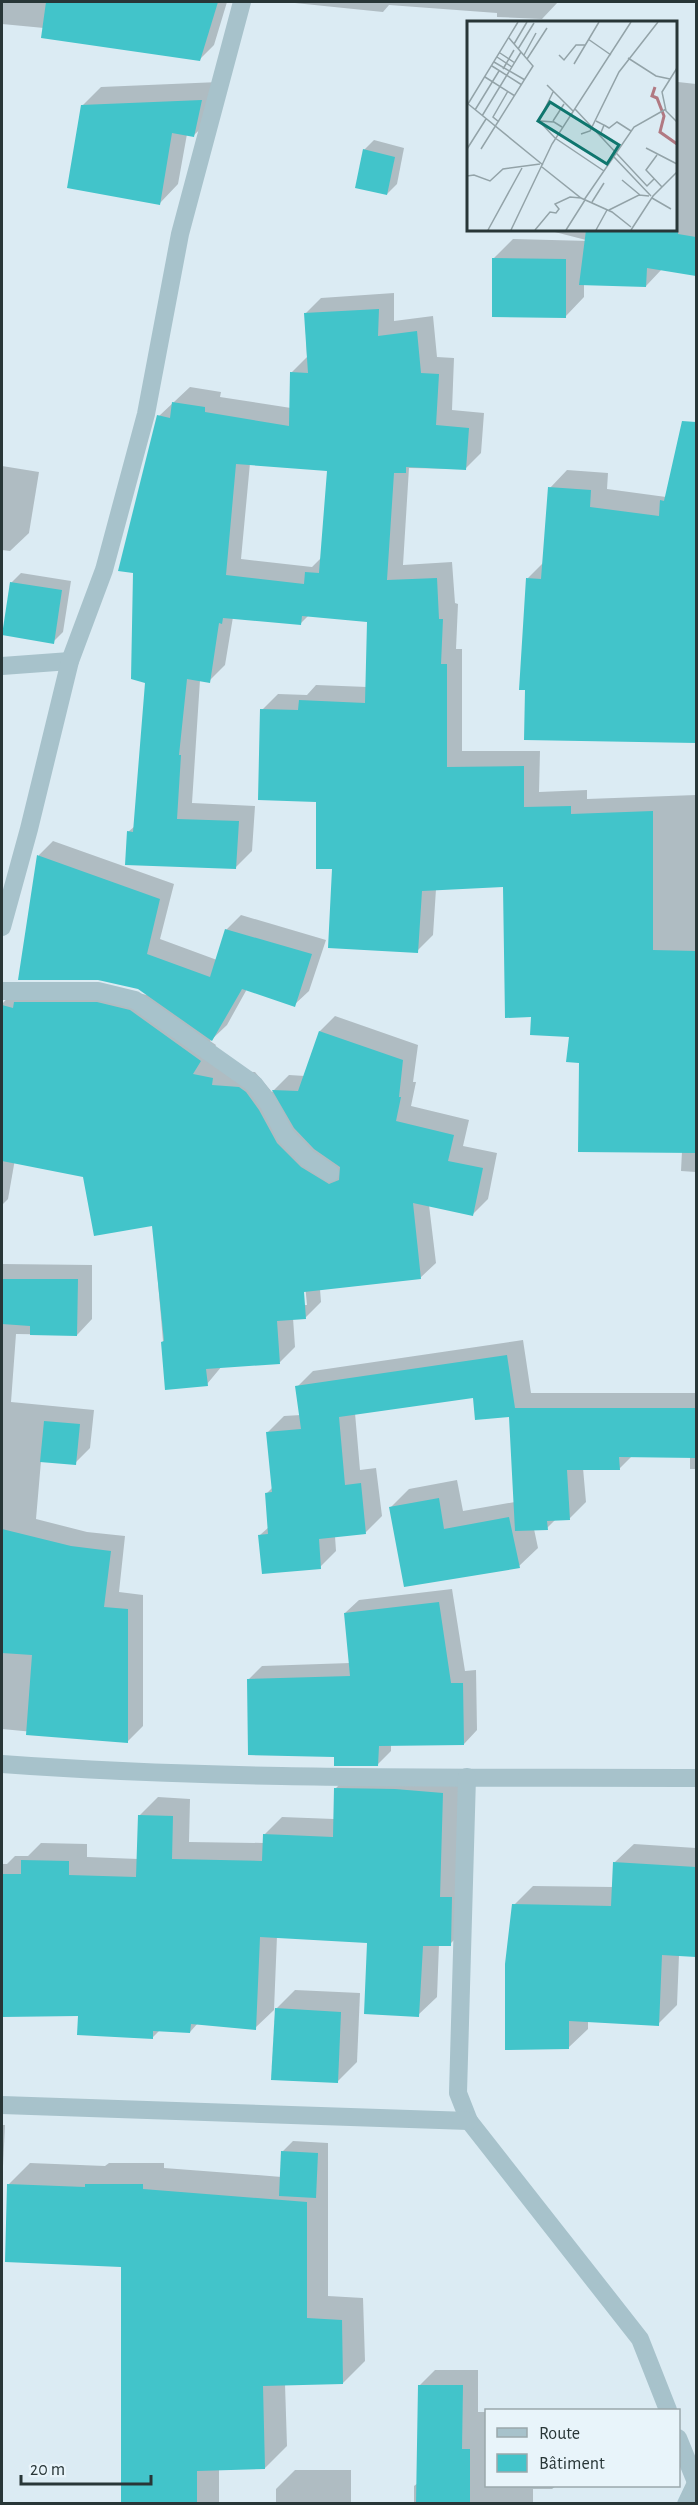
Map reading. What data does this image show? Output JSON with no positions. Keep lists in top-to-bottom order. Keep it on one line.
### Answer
{"legend":["Route","Bâtiment"],"scale_bar":"20 m"}
